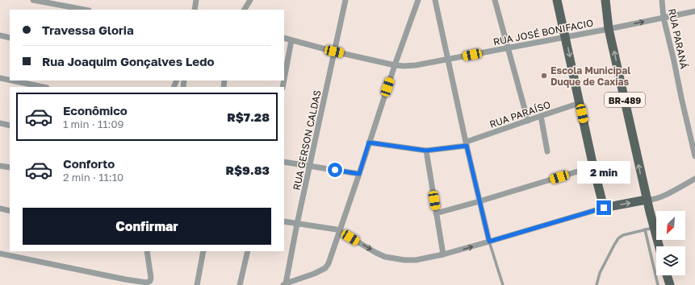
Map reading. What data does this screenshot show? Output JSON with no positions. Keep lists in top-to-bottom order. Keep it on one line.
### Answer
{"streets":{"main road":["BR-489"],"street":["RUA JOSÉ BONIFACIO","RUA PARANÁ","RUA PARAÍSO","RUA GERSON CALDAS"]},"crossings":[["RUA JOSÉ BONIFACIO","RUA PARANÁ"],["RUA JOSÉ BONIFACIO","BR-489"],["RUA JOSÉ BONIFACIO","RUA GERSON CALDAS"]],"places":["Escola Municipal Duque de Caxias"],"north":"bottom left","page":{"banner":["Travessa Gloria","Rua Joaquim Gonçalves Ledo"],"list":[{"name":"Econômico","note":"1 min · 11:09","value":"R$7.28"},{"name":"Conforto","note":"2 min · 11:10","value":"R$9.83"}],"bubble":"2 min","buttons":"Confirmar"}}
